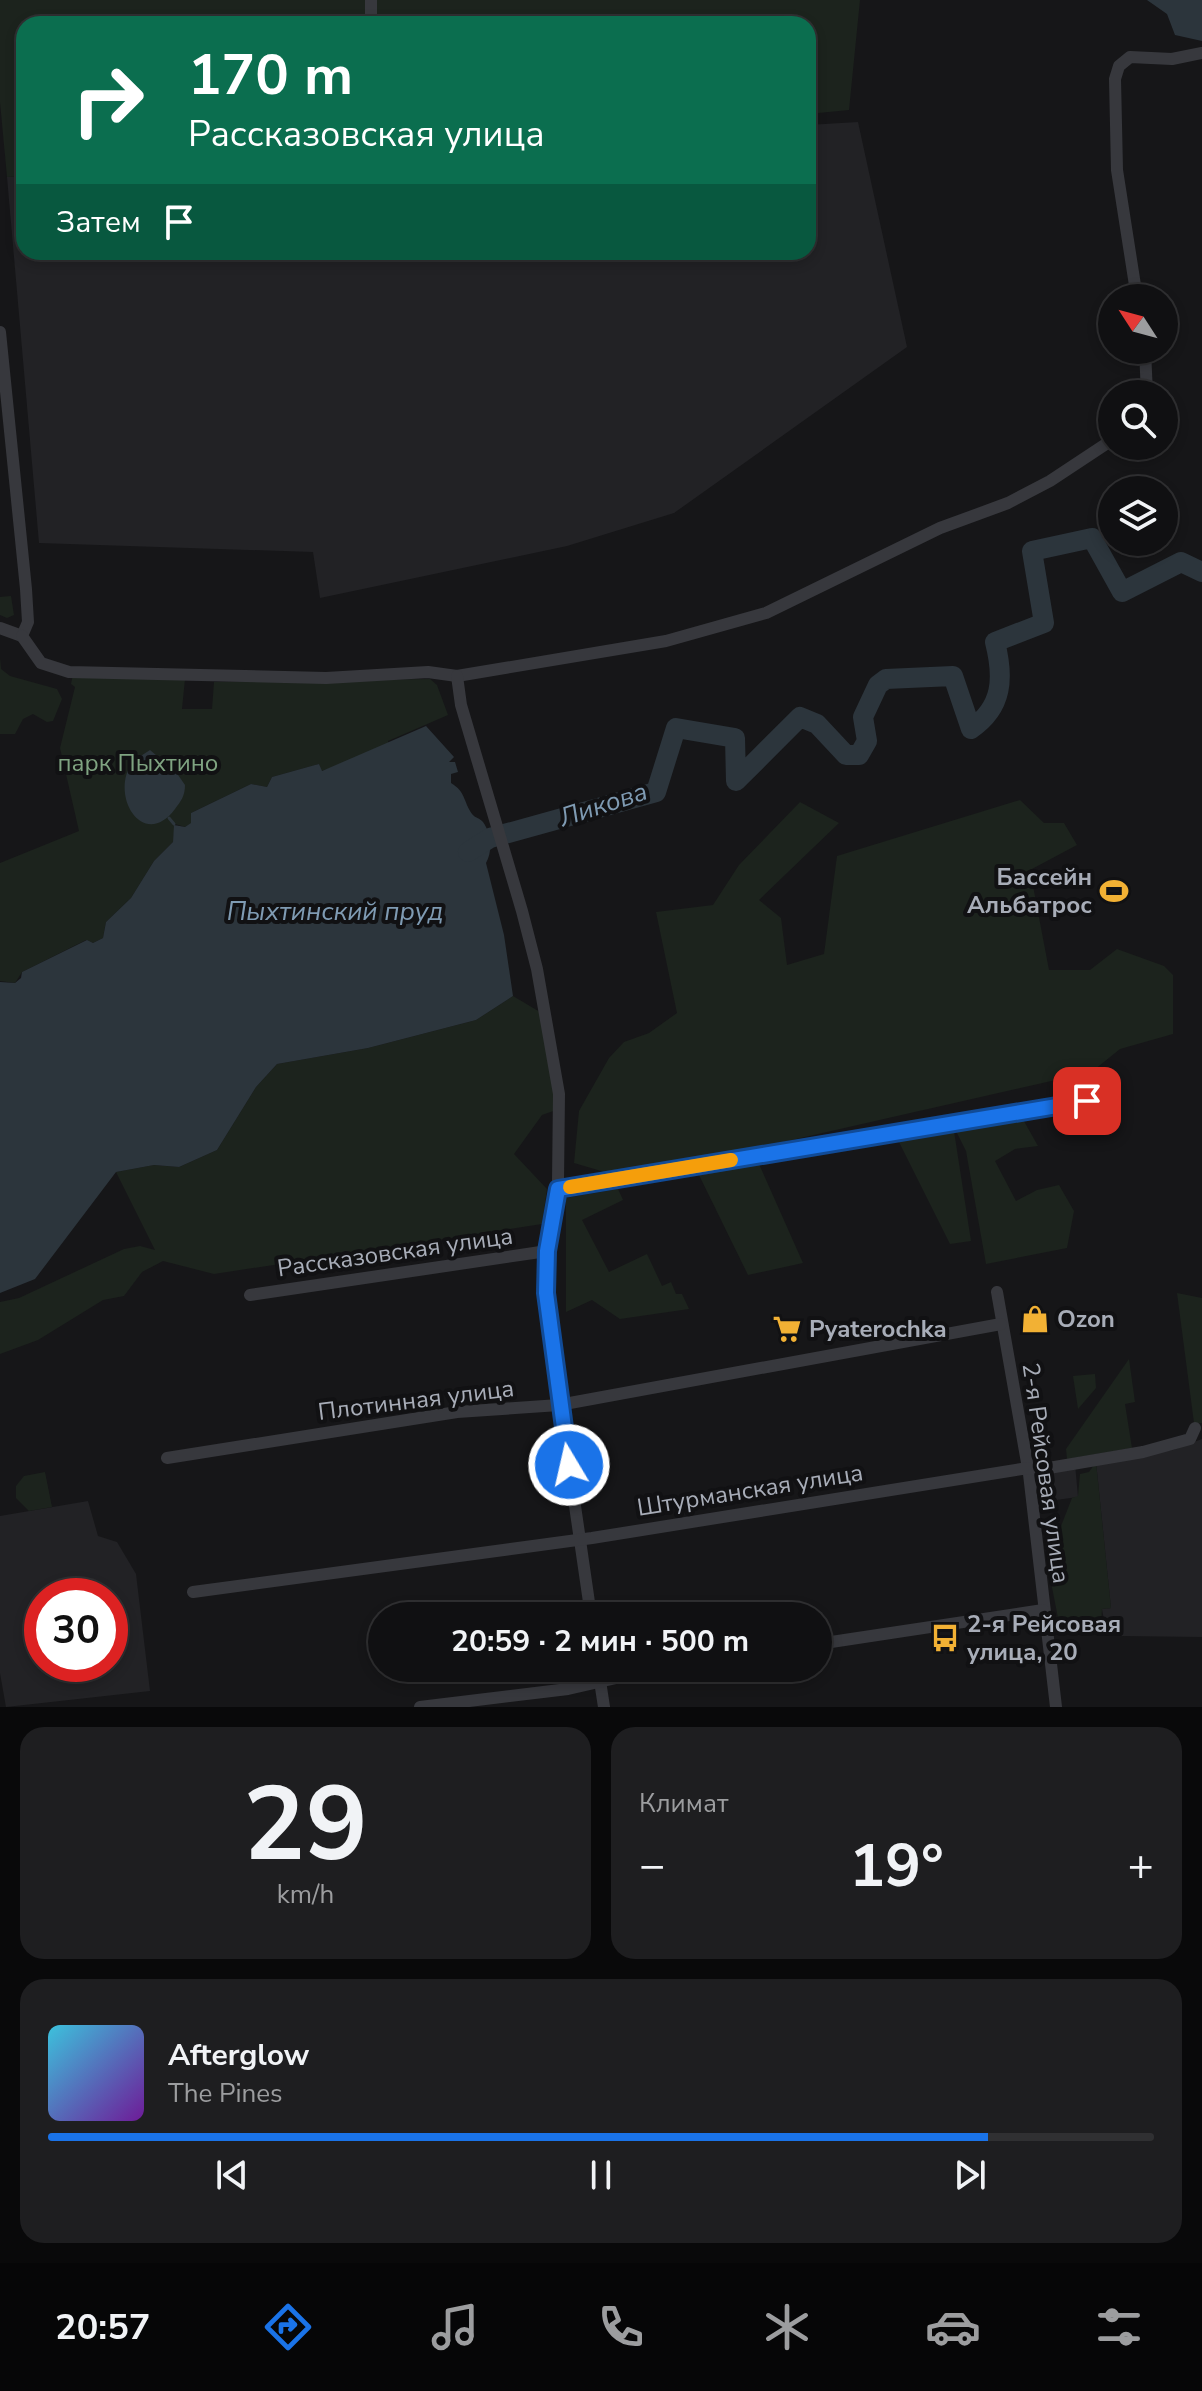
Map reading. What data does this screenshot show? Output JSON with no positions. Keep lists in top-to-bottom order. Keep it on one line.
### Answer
{"streets":{"street":["Рассказовская улица","Плотинная улица","2-я Рейсовая улица","Штурманская улица"]},"crossings":[["Плотинная улица","2-я Рейсовая улица"],["2-я Рейсовая улица","Штурманская улица"]],"water":["Ликова","Пыхтинский пруд"],"parks":["парк Пыхтино"],"places":{"sports":["Бассейн Альбатрос"],"shop":["Ozon"],"supermarket":["Pyaterochka"],"bus stop":["2-я Рейсовая улица, 20"]},"north":"top left","page":{"turn":["170 m","Рассказовская улица"],"then":"Затем","limit":"30","trip":"20:59 · 2 мин · 500 m","tile":[["29","km/h"],"Климат"],"heat":["−","19°","+"],"song":["Afterglow","The Pines"],"tabs":"20:57"}}
